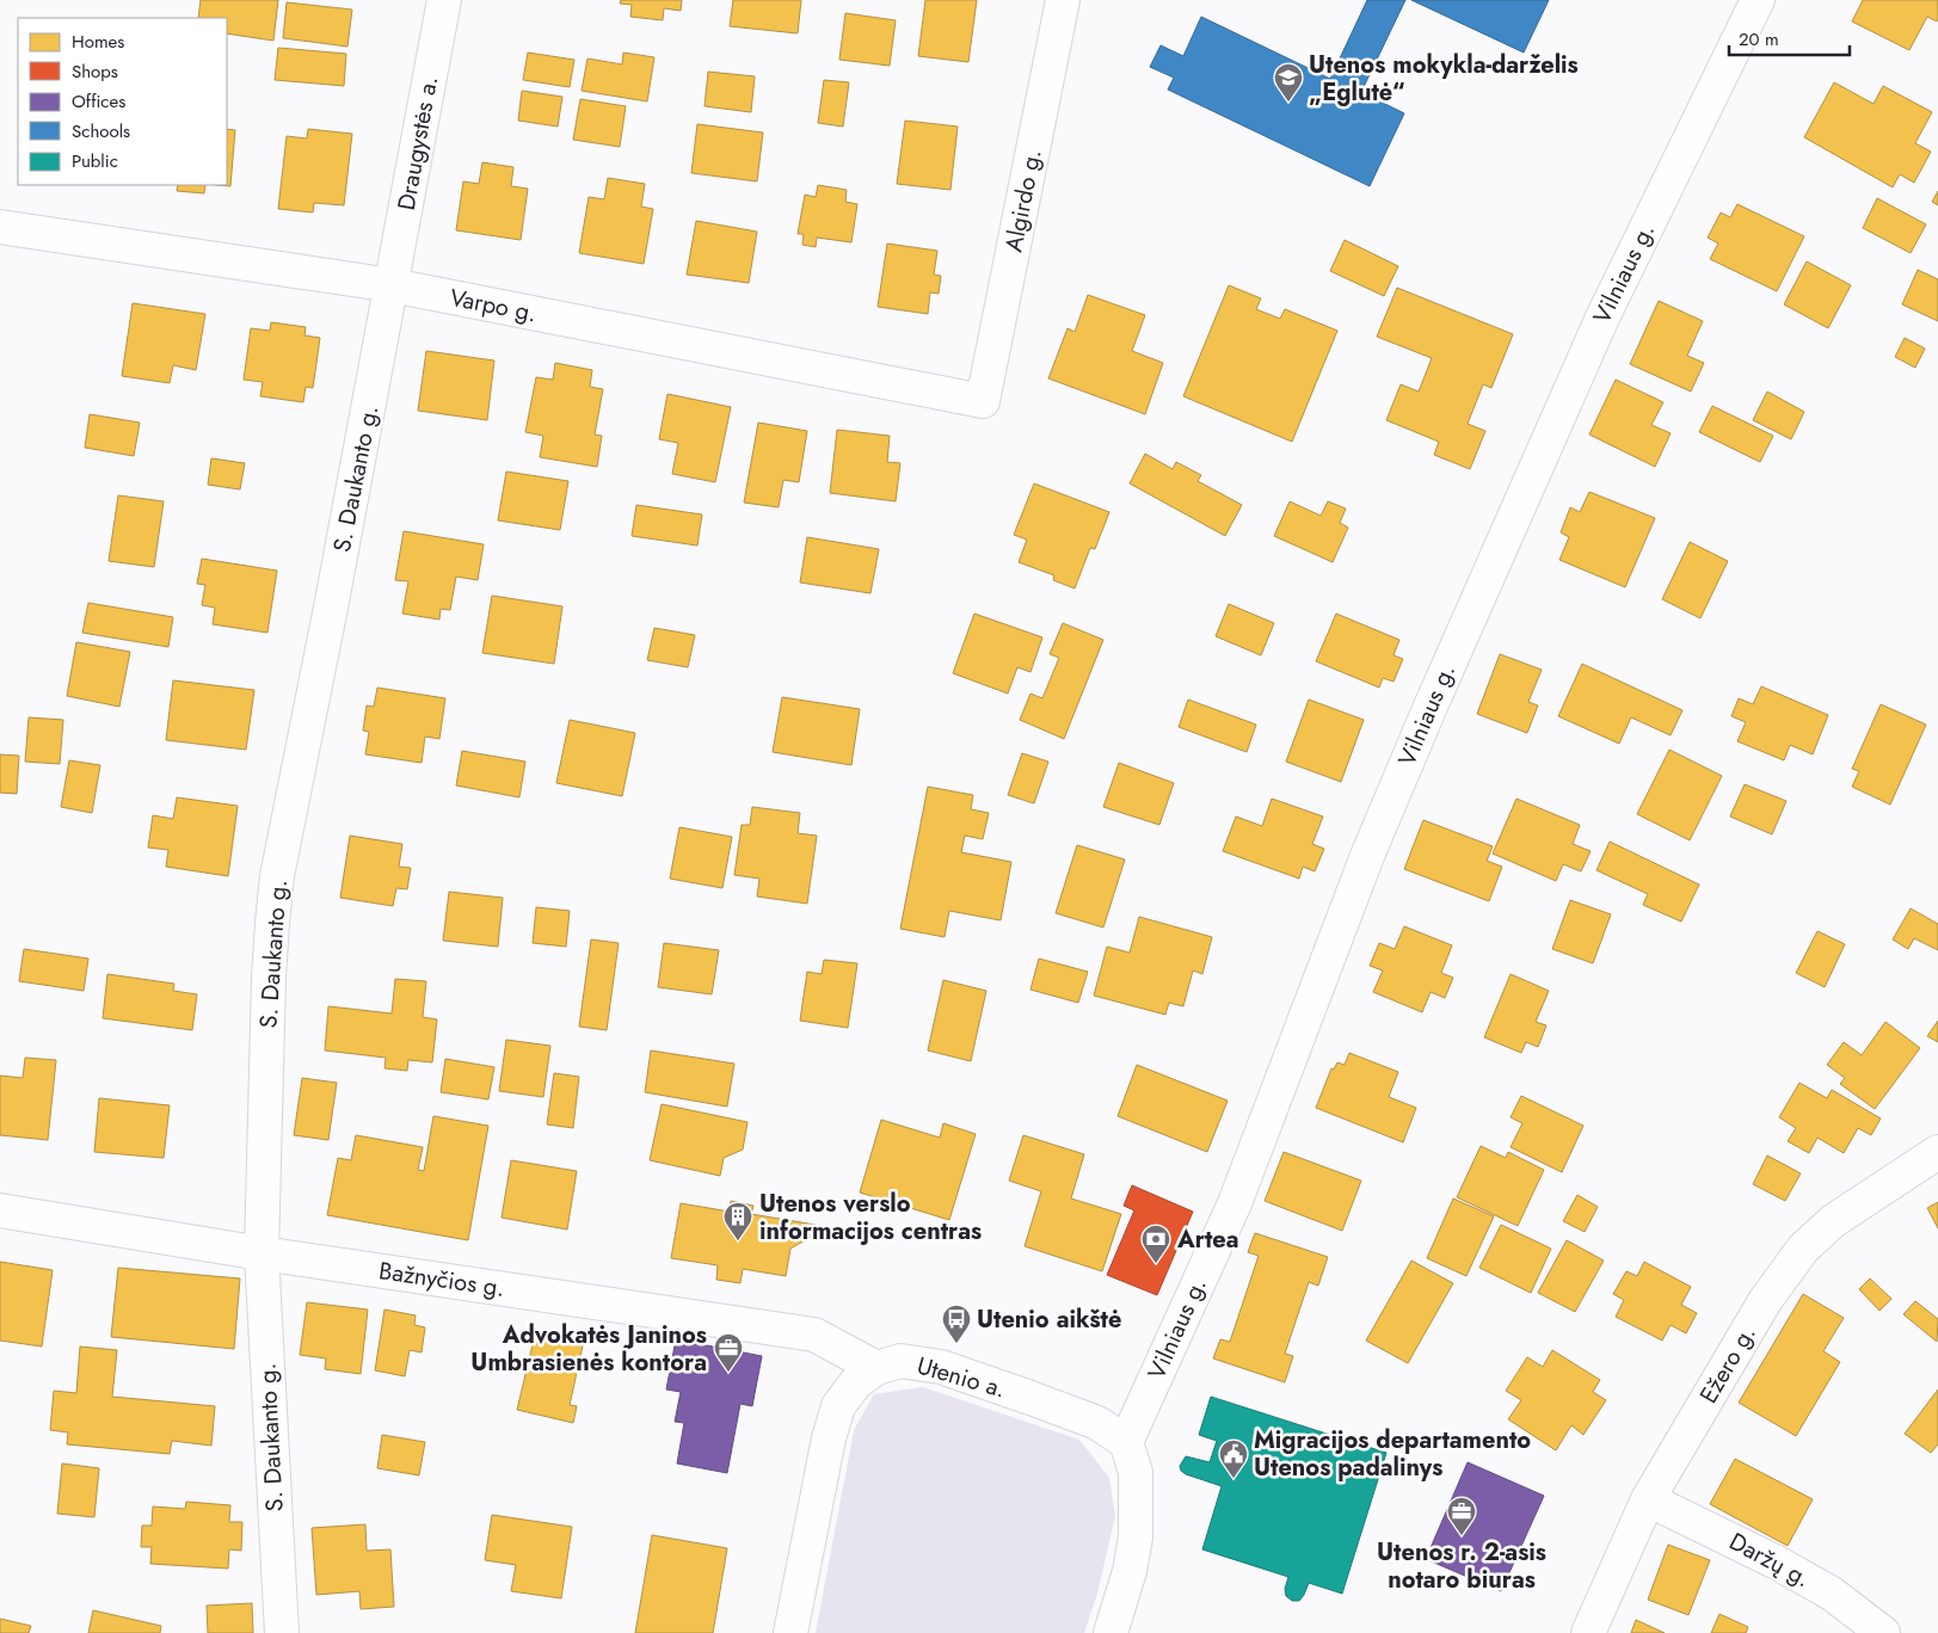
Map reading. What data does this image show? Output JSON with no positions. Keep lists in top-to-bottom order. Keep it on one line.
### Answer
{"streets":{"street":["Draugystės a.","Algirdo g.","Vilniaus g.","Varpo g.","S. Daukanto g.","Bažnyčios g.","Ežero g.","Utenio a.","Daržų g."]},"crossings":[["Draugystės a.","Varpo g."],["Draugystės a.","S. Daukanto g."],["Algirdo g.","Varpo g."],["Vilniaus g.","Utenio a."],["Varpo g.","S. Daukanto g."],["S. Daukanto g.","Bažnyčios g."],["Bažnyčios g.","Utenio a."],["Ežero g.","Daržų g."]],"places":{"school or university":["Utenos mokykla-darželis „Eglutė“"],"building":["Utenos verslo informacijos centras"],"bank":["Artea"],"bus stop":["Utenio aikštė"],"office":["Advokatės Janinos Umbrasienės kontora","Utenos r. 2-asis notaro biuras"],"public building":["Migracijos departamento Utenos padalinys"]},"legend":["Homes","Shops","Offices","Schools","Public"],"scale_bar":"20 m"}
